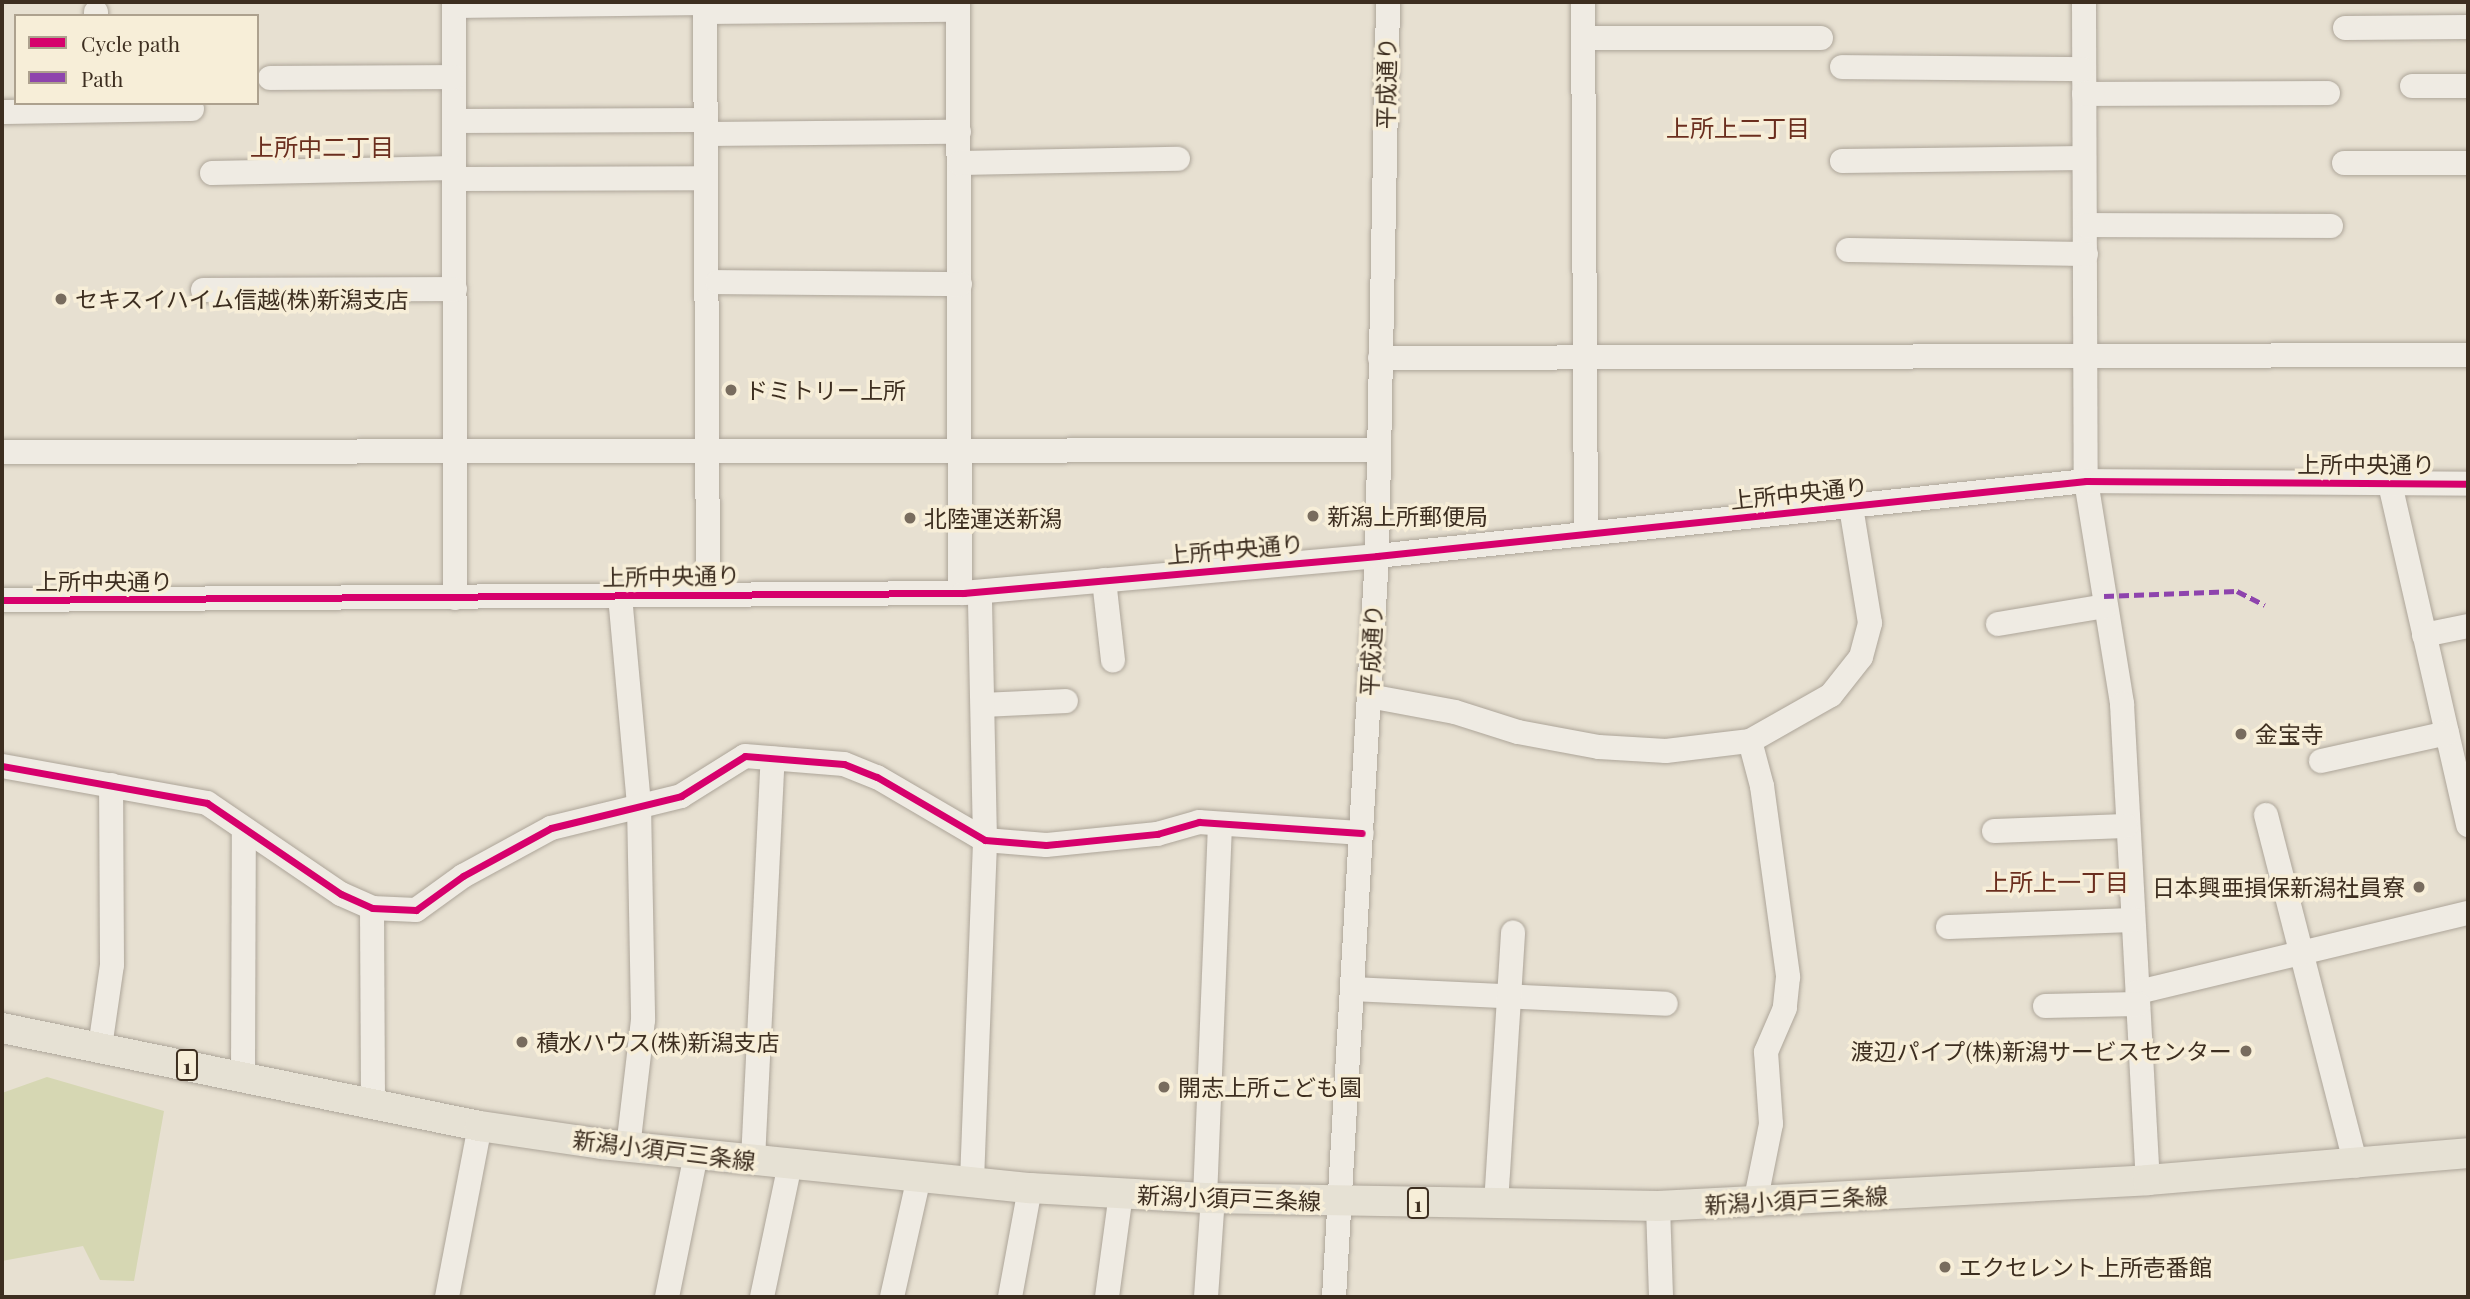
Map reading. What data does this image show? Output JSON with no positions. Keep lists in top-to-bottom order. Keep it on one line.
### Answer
{"streets":{"main road":["1","新潟小須戸三条線"],"street":["平成通り","上所中央通り"]},"crossings":[["平成通り","上所中央通り"],["平成通り","新潟小須戸三条線"]],"districts":["上所上二丁目","上所中二丁目","上所上一丁目"],"places":["セキスイハイム信越(株)新潟支店","ドミトリー上所","新潟上所郵便局","北陸運送新潟","金宝寺","日本興亜損保新潟社員寮","積水ハウス(株)新潟支店","渡辺パイプ(株)新潟サービスセンター","開志上所こども園","エクセレント上所壱番館"],"legend":["Cycle path","Path"]}
